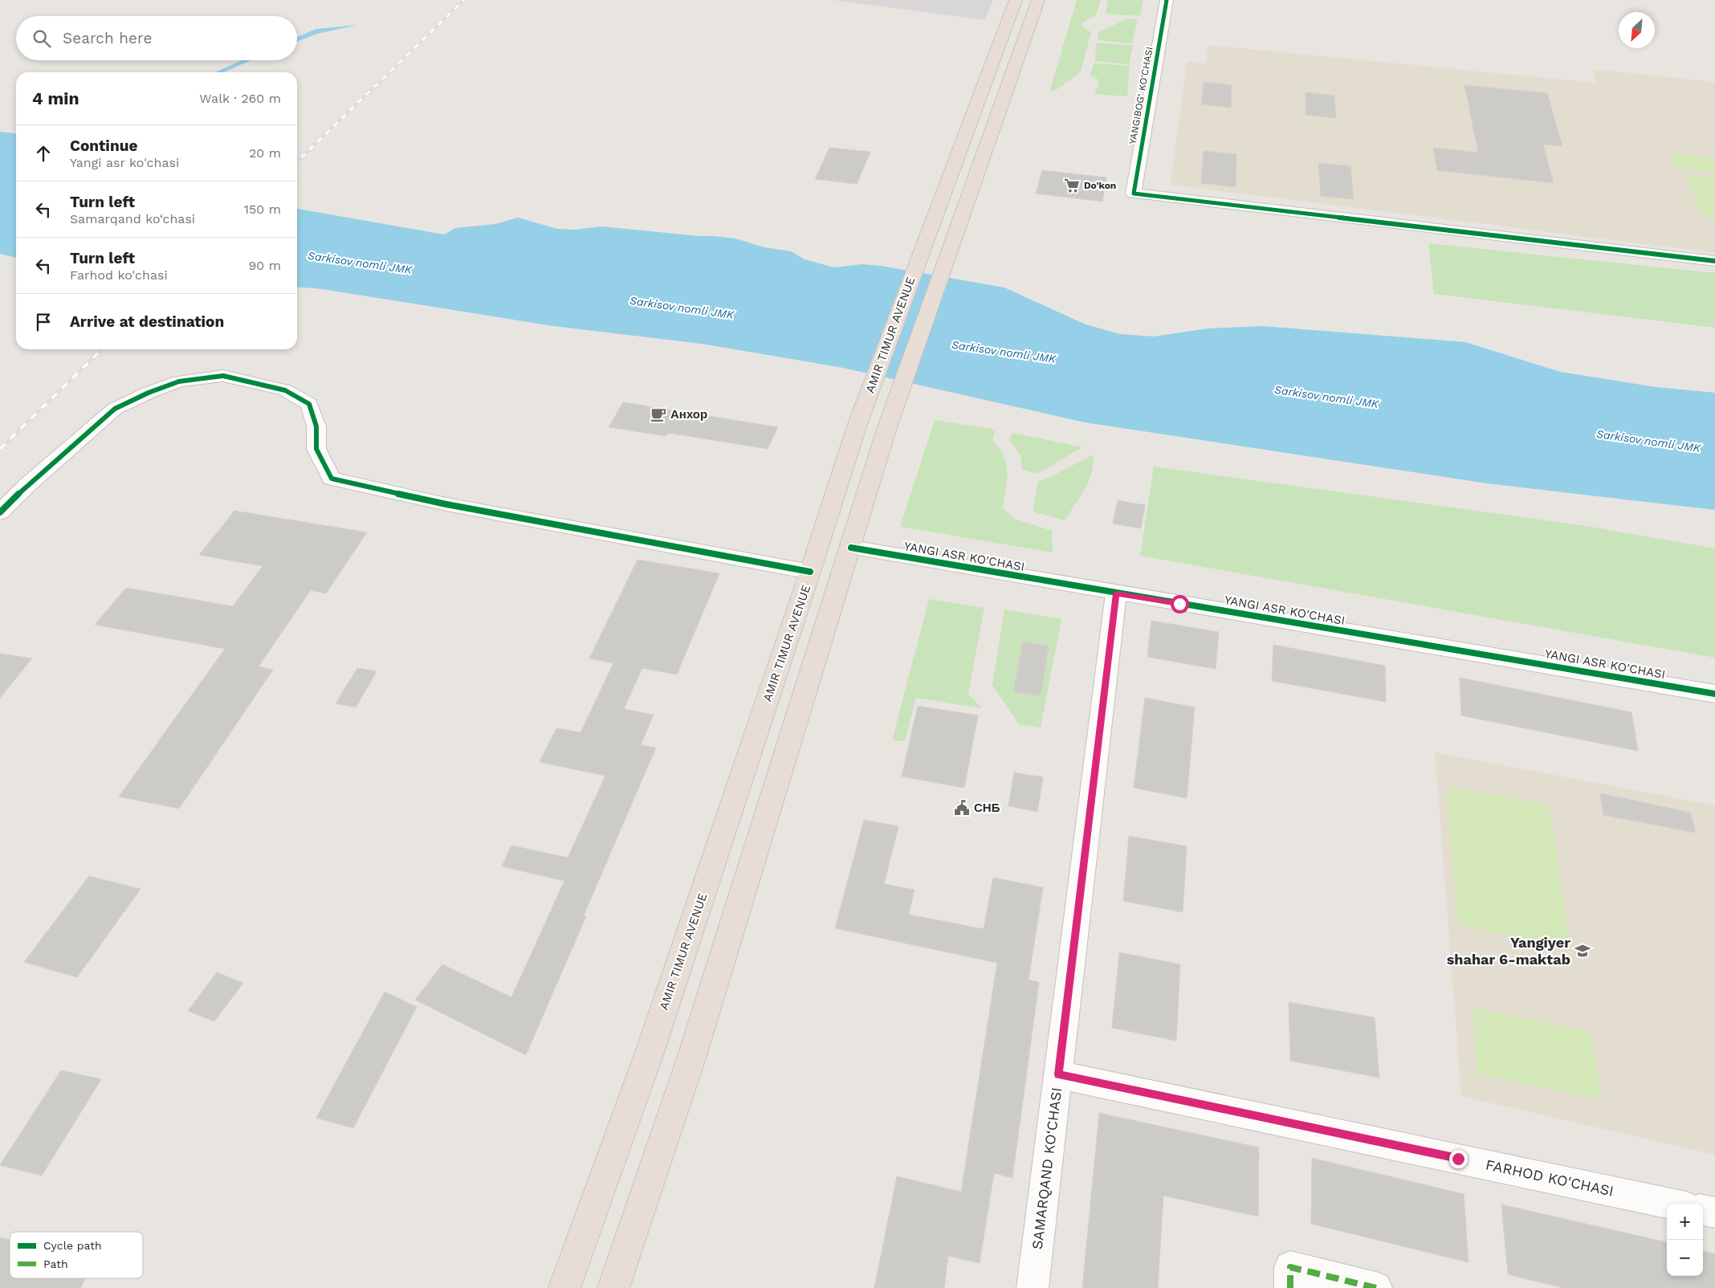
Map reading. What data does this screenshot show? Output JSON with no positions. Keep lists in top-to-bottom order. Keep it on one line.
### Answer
{"streets":{"highway":["AMIR TIMUR AVENUE"],"street":["YANGIBOG‘ KO'CHASI","YANGI ASR KO'CHASI","SAMARQAND KO‘CHASI","FARHOD KO'CHASI"]},"crossings":[["YANGI ASR KO'CHASI","SAMARQAND KO‘CHASI"],["SAMARQAND KO‘CHASI","FARHOD KO'CHASI"]],"water":["Sarkisov nomli JMK"],"places":{"supermarket":["Do'kon"],"cafe":["Анхор"],"public building":["СНБ"],"school or university":["Yangiyer shahar 6-maktab"]},"legend":["Cycle path","Path"],"north":"bottom left","page":{"search":"Search here","heading":["4 min","Walk · 260 m"],"list":[["Continue","Yangi asr ko'chasi","20 m"],["Turn left","Samarqand ko‘chasi","150 m"],["Turn left","Farhod ko'chasi","90 m"],"Arrive at destination"],"map_buttons":["+","−"]}}
